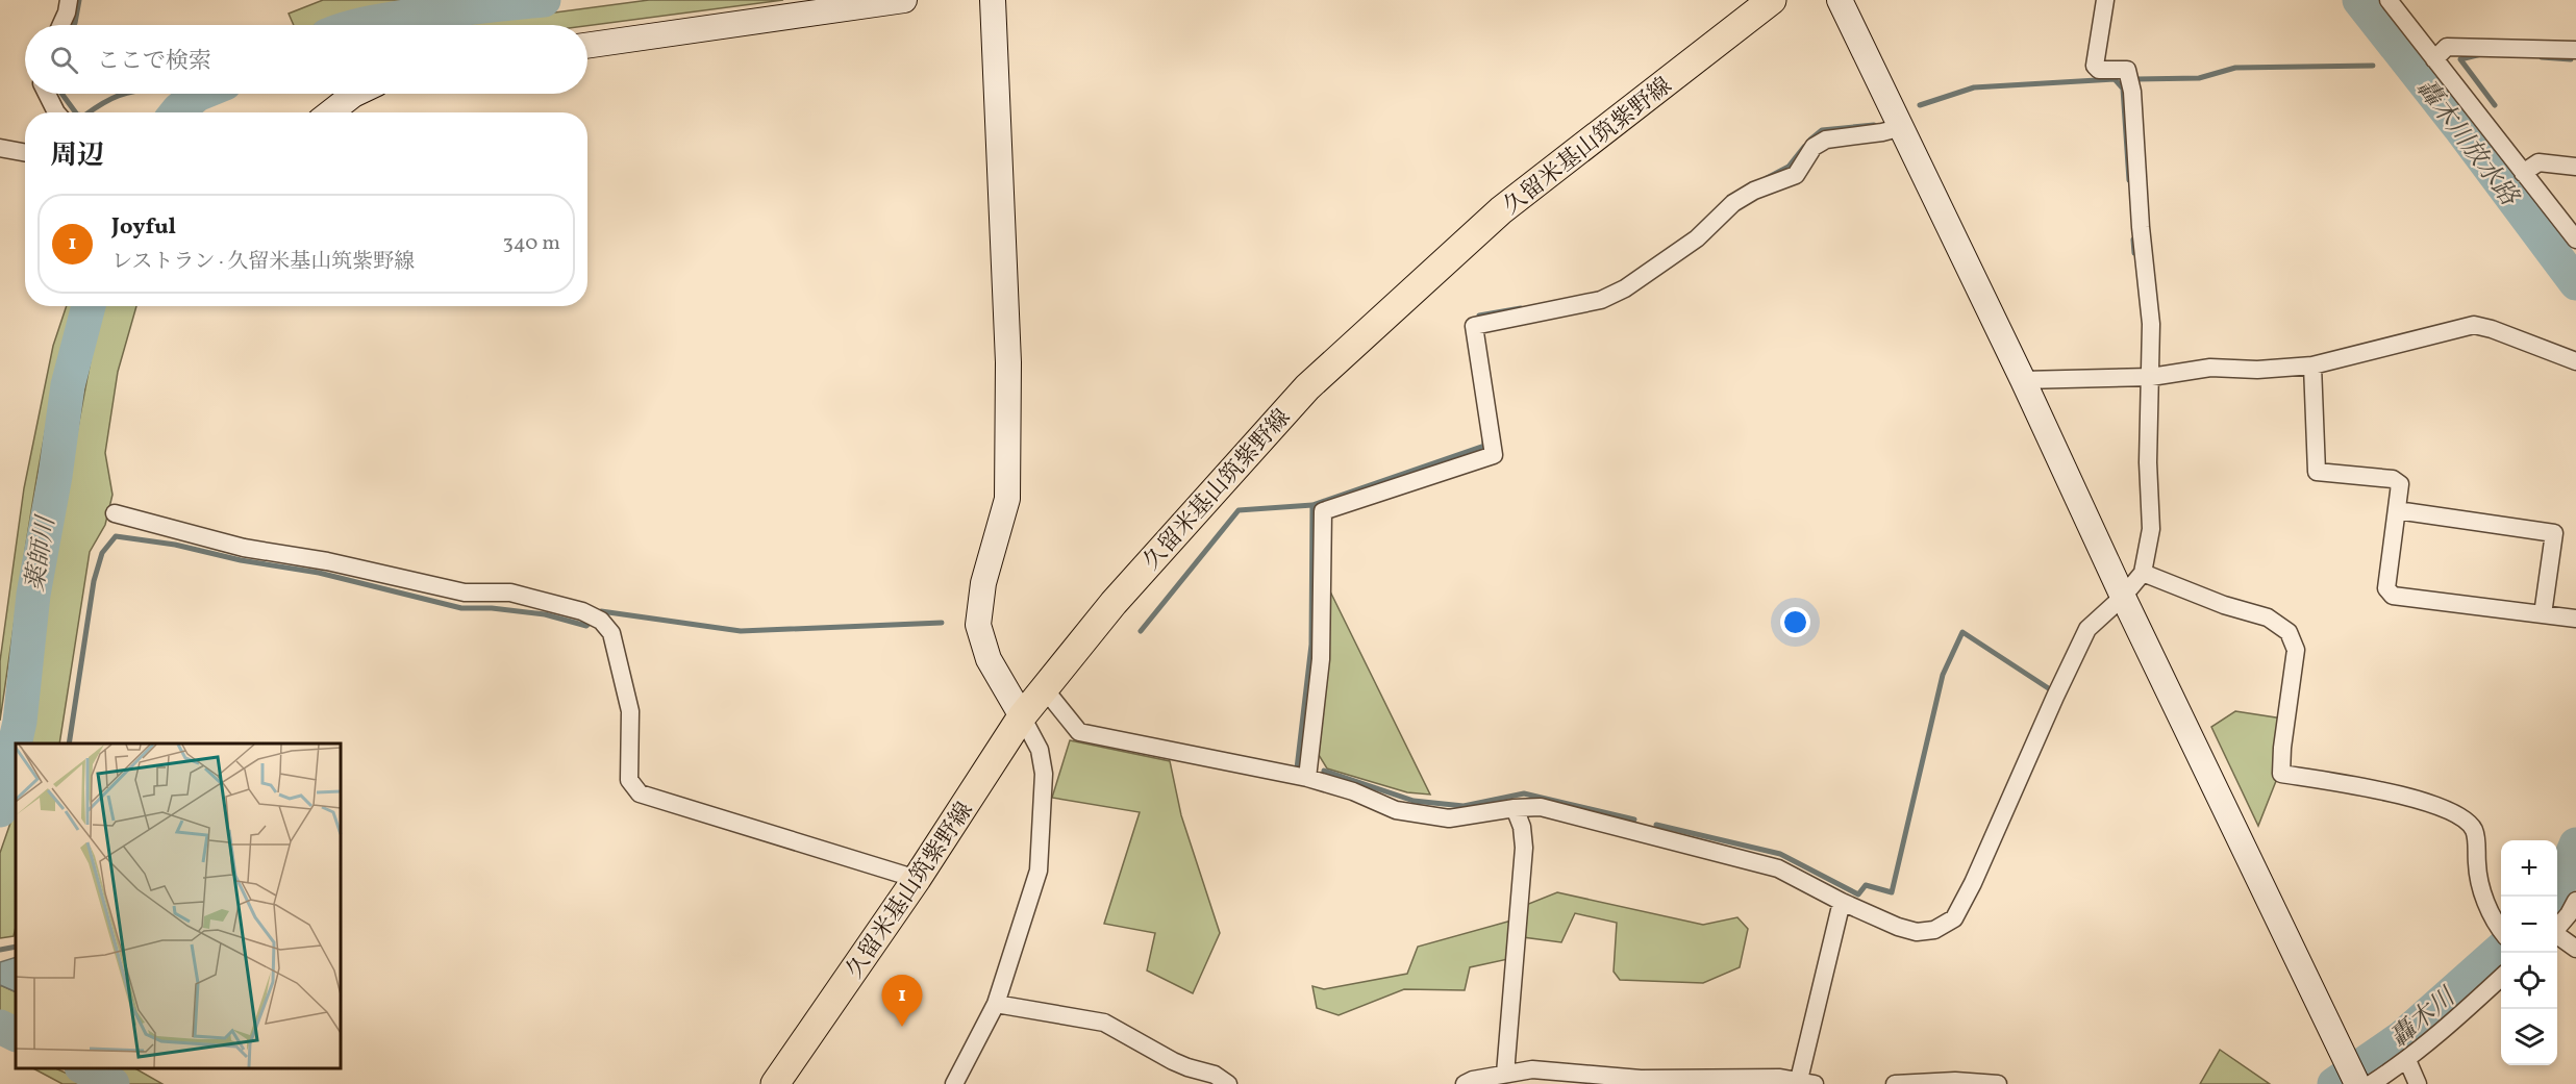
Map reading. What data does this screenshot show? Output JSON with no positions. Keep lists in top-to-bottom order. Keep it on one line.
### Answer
{"streets":{"main road":["久留米基山筑紫野線"]},"water":["轟木川放水路","薬師川","轟木川"],"page":{"search":"ここで検索","heading":"周辺","list":[{"mark":"1","name":"Joyful","note":"レストラン · 久留米基山筑紫野線","value":"340 m"}],"map_buttons":["+","−"],"pins":"1"}}
